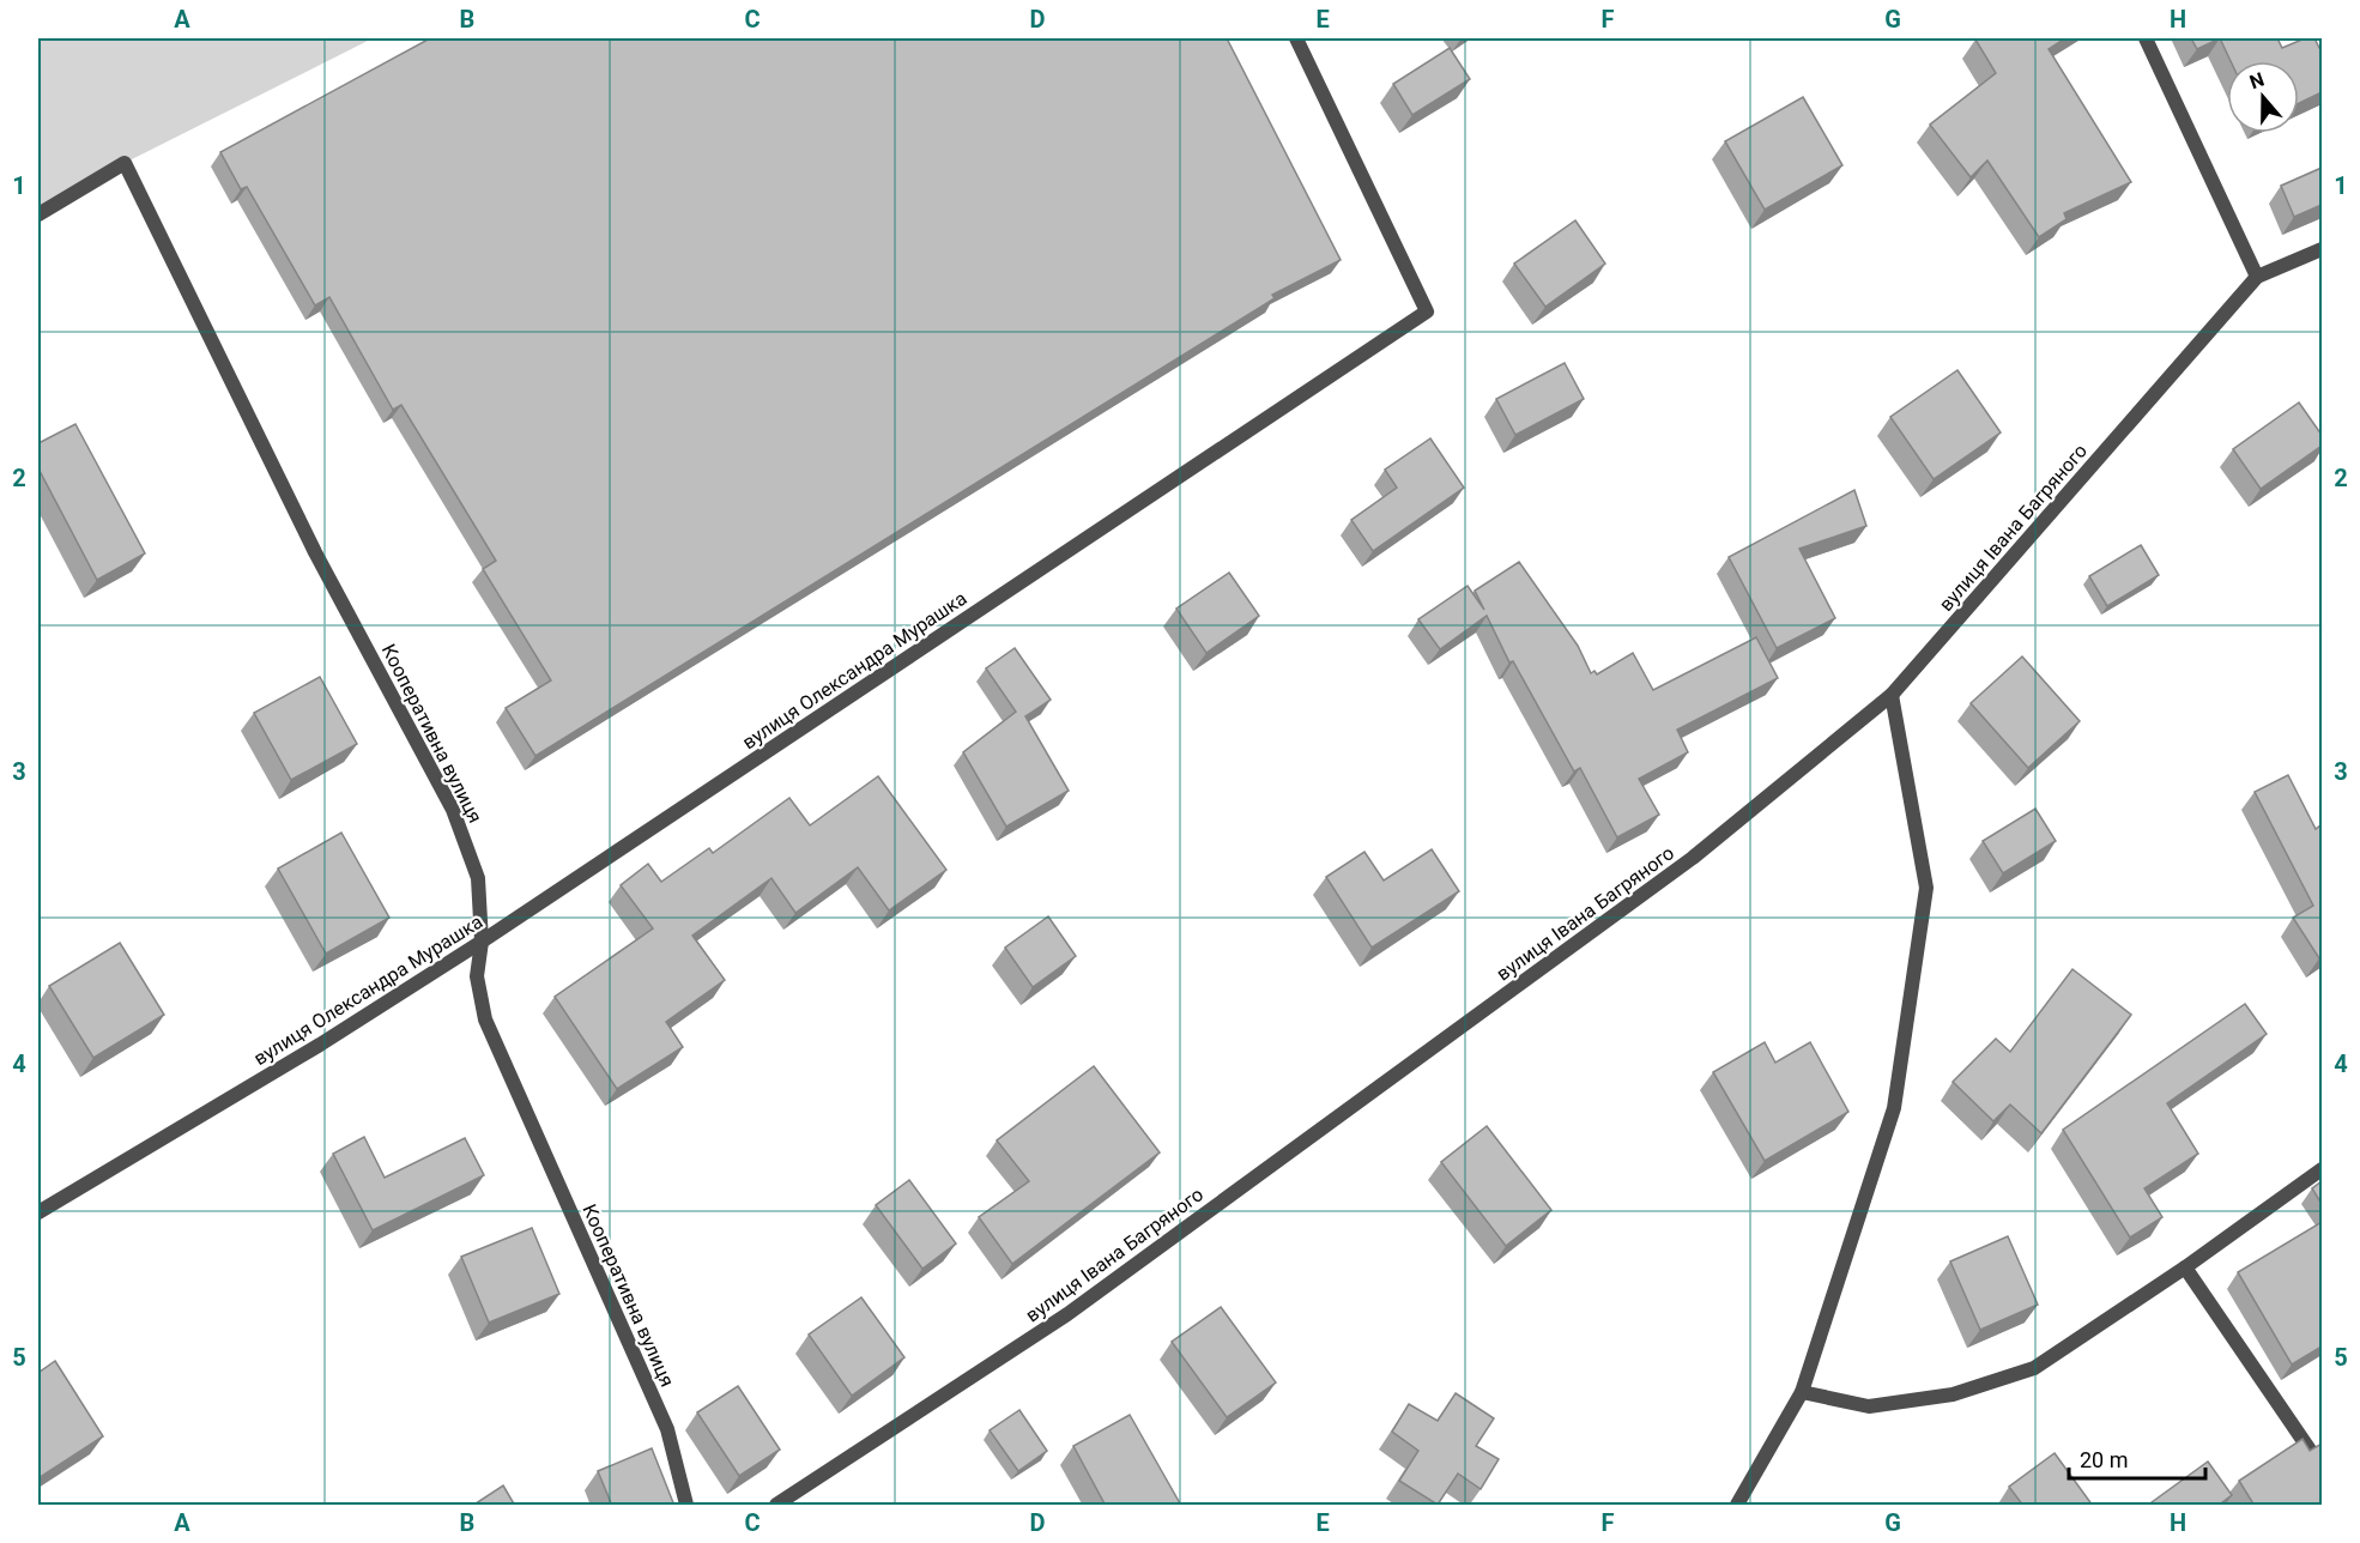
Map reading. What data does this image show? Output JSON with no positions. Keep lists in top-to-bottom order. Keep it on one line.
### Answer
{"streets":{"street":["вулиця Івана Багряного","вулиця Олександра Мурашка","Кооперативна вулиця"]},"crossings":[["вулиця Олександра Мурашка","Кооперативна вулиця"]],"scale_bar":"20 m","north":"top","grid":{"columns":["A","B","C","D","E","F","G","H"],"rows":["1","2","3","4","5"]}}
